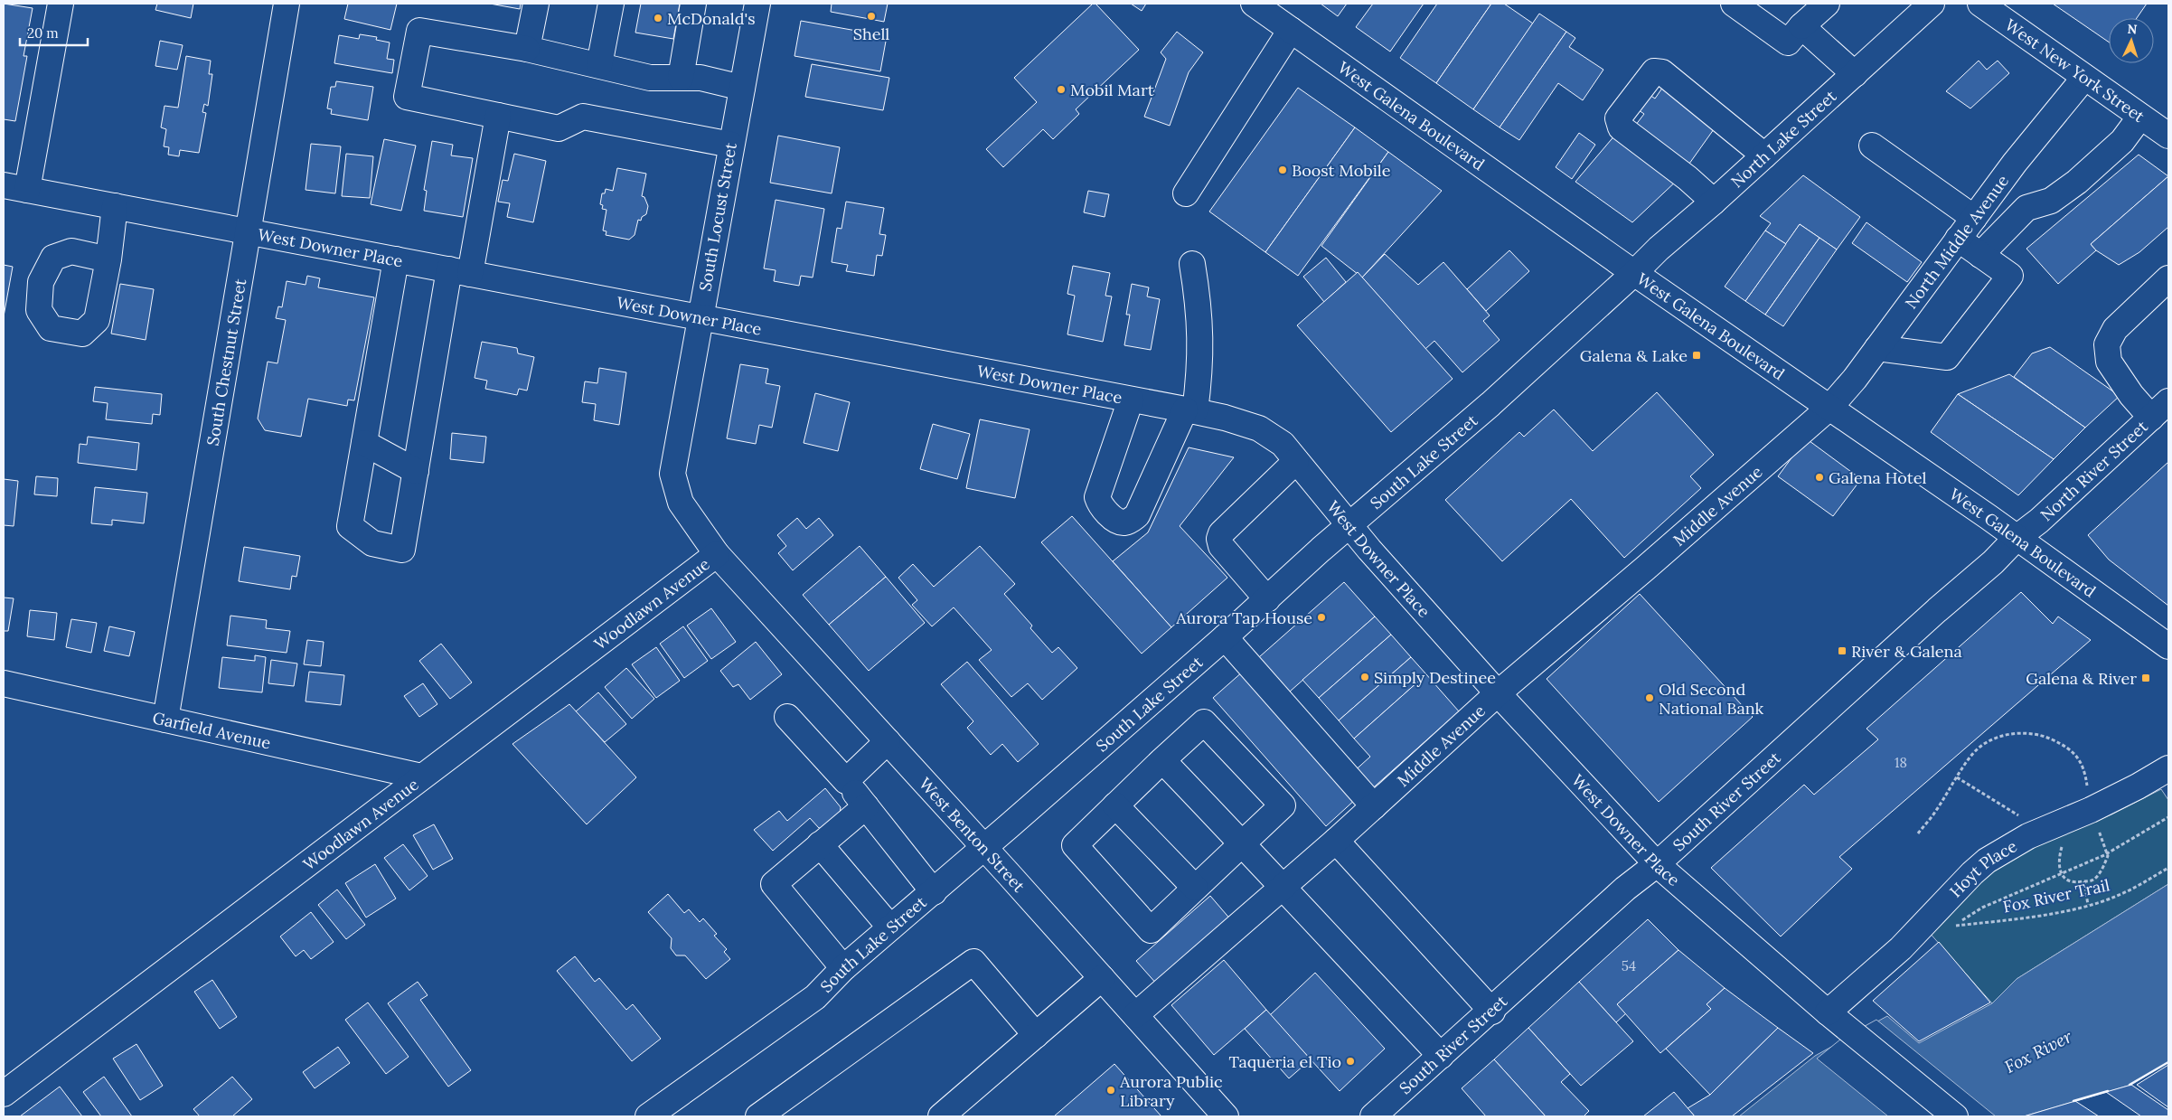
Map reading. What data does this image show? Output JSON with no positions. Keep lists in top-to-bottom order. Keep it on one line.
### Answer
{"streets":{"street":["West New York Street","West Galena Boulevard","North Lake Street","South Locust Street","North Middle Avenue","West Downer Place","South Chestnut Street","South Lake Street","North River Street","Middle Avenue","Woodlawn Avenue","Garfield Avenue","South River Street","West Benton Street","Hoyt Place"],"path":["Fox River Trail"]},"crossings":[["West New York Street","North Middle Avenue"],["West Galena Boulevard","North Lake Street"],["West Galena Boulevard","North Middle Avenue"],["West Galena Boulevard","South Lake Street"],["West Galena Boulevard","North River Street"],["West Galena Boulevard","Middle Avenue"],["West Galena Boulevard","South River Street"],["North Lake Street","South Lake Street"],["South Locust Street","West Downer Place"],["South Locust Street","Woodlawn Avenue"],["South Locust Street","West Benton Street"],["North Middle Avenue","Middle Avenue"],["West Downer Place","South Chestnut Street"],["West Downer Place","South Lake Street"],["West Downer Place","Middle Avenue"],["West Downer Place","South River Street"],["West Downer Place","Hoyt Place"],["South Chestnut Street","Garfield Avenue"],["South Lake Street","West Benton Street"],["North River Street","South River Street"],["Middle Avenue","West Benton Street"],["Woodlawn Avenue","Garfield Avenue"],["Woodlawn Avenue","West Benton Street"]],"water":["Fox River"],"places":{"other":["Shell","McDonald's","Mobil Mart","Boost Mobile","Galena Hotel","Aurora Tap House","Simply Destinee","Old Second National Bank","Taqueria el Tio","Aurora Public Library"],"transit":["Galena & Lake","River & Galena","Galena & River"]},"house_numbers":["18","54"],"scale_bar":"20 m","north":"top"}
